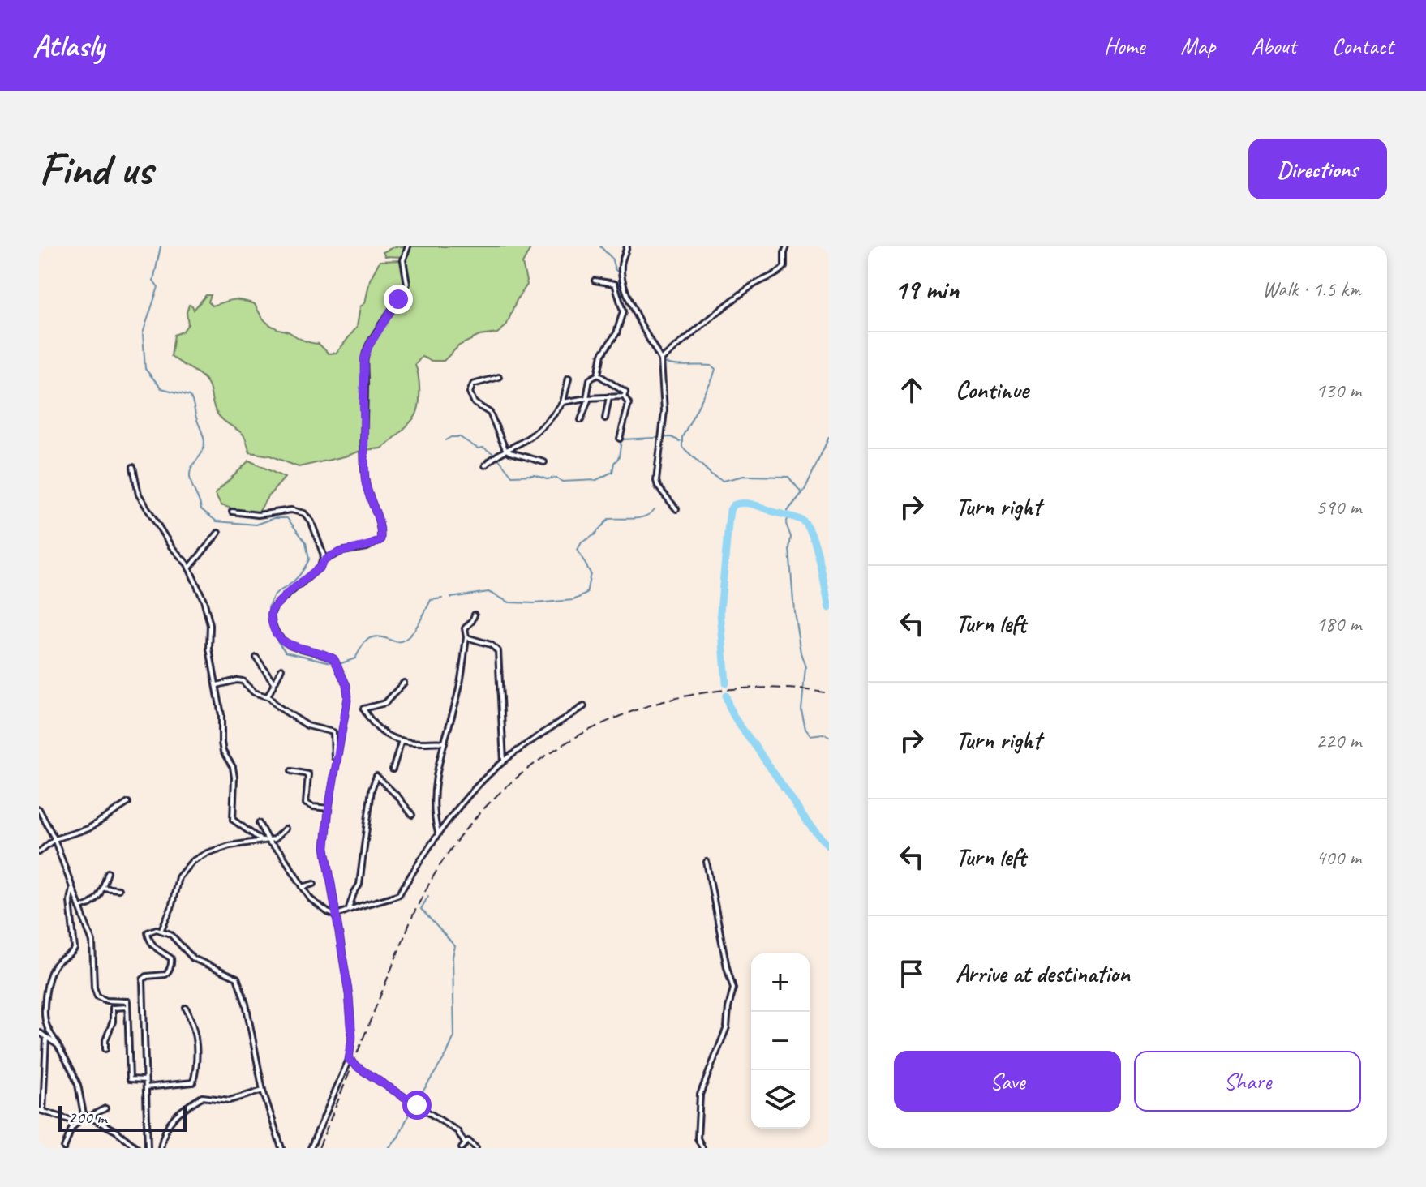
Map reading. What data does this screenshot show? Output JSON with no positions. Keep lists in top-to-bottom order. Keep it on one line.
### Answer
{"scale_bar":"200 m","page":{"header":"Atlasly","nav":["Home","Map","About","Contact"],"buttons":["Directions",["Save","Share"]],"title":"Find us","heading":["19 min","Walk · 1.5 km"],"list":[["Continue","130 m"],["Turn right","590 m"],["Turn left","180 m"],["Turn right","220 m"],["Turn left","400 m"],"Arrive at destination"],"map_buttons":["+","−"],"scale":"200 m"}}
